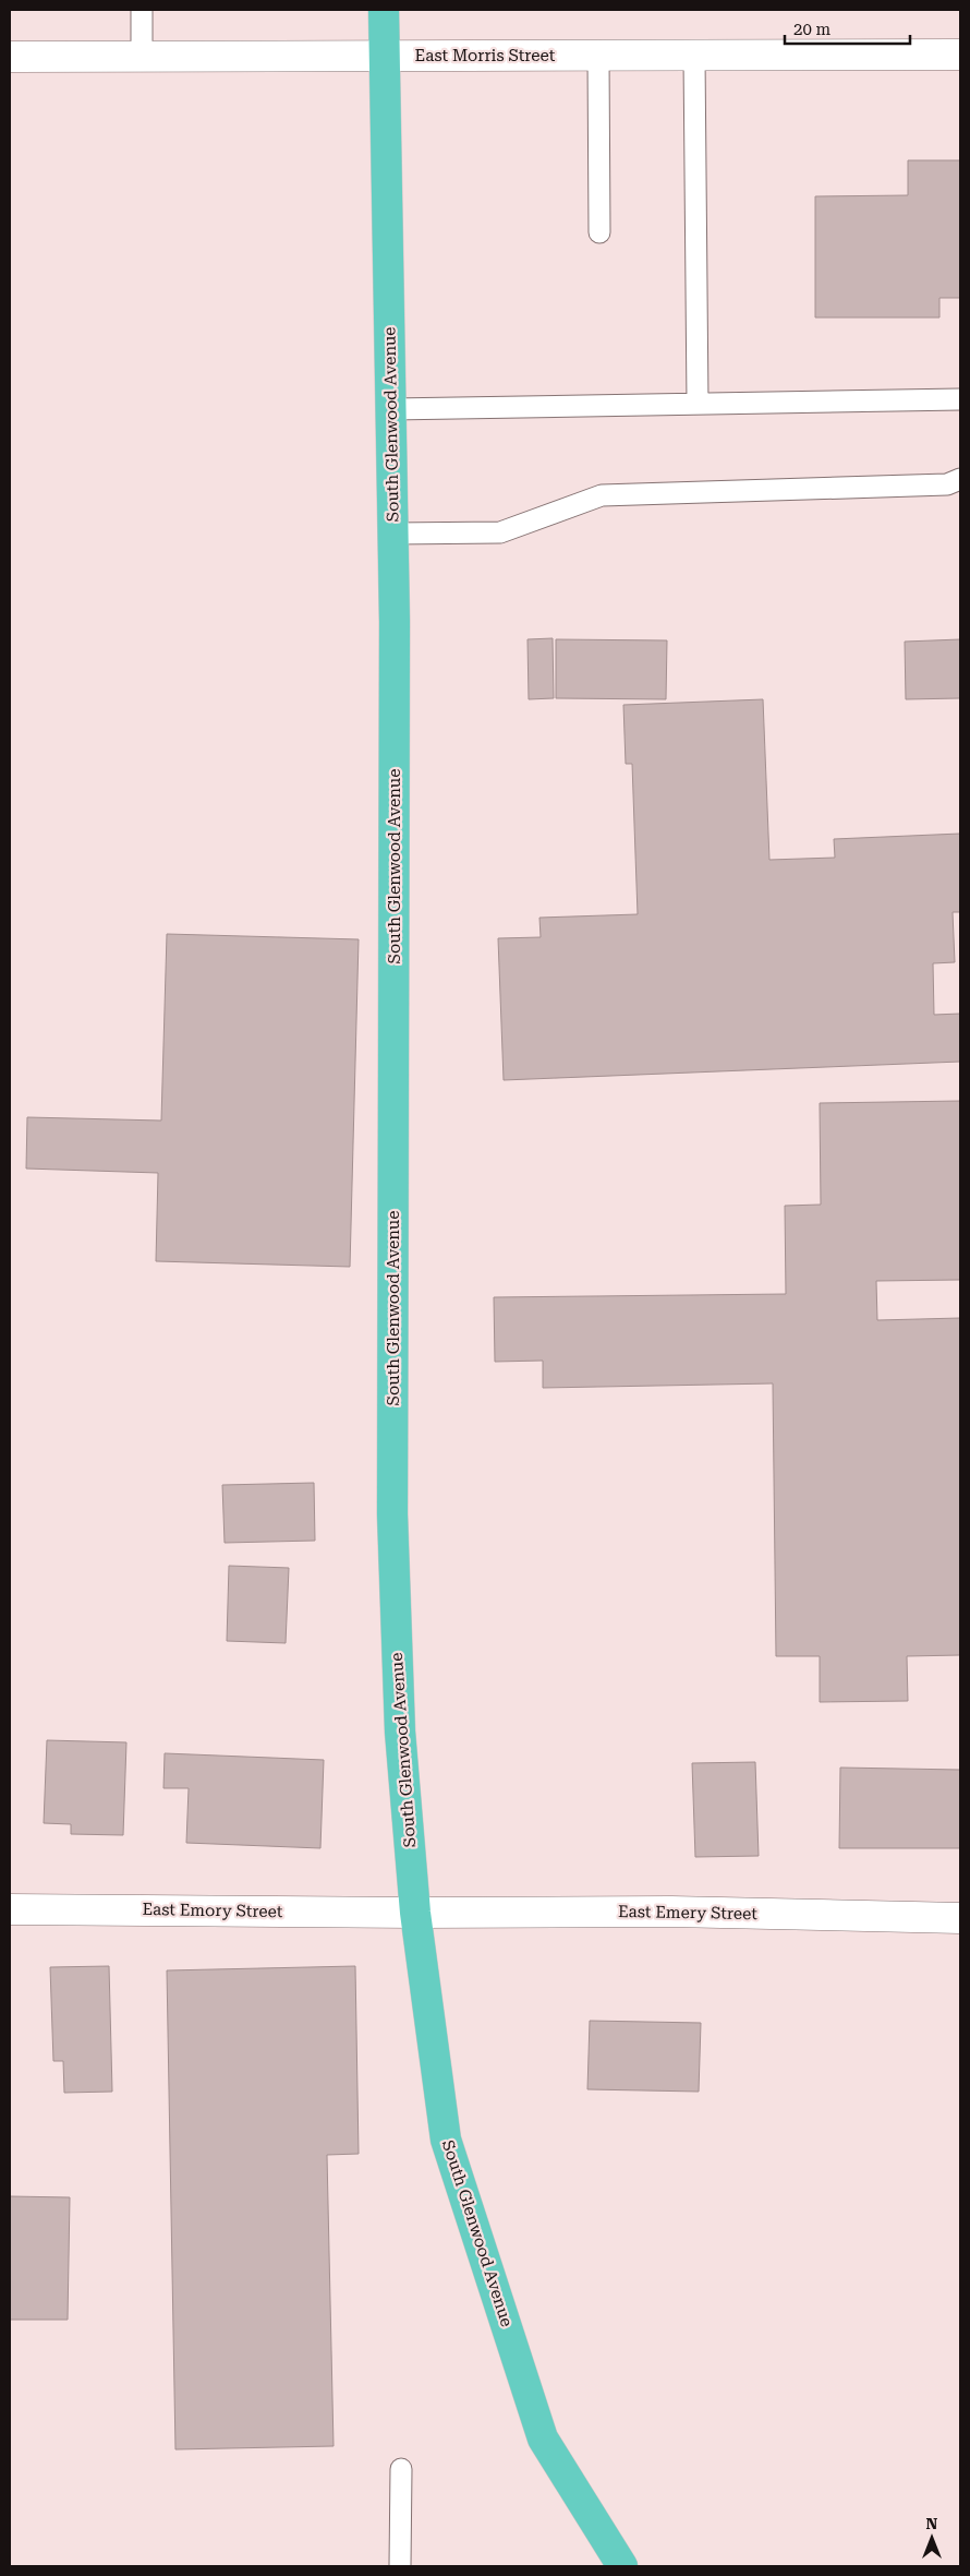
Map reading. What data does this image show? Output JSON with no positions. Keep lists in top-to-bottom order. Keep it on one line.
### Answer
{"streets":{"main road":["East Morris Street","South Glenwood Avenue","East Emory Street","East Emery Street"]},"crossings":[["East Morris Street","South Glenwood Avenue"],["South Glenwood Avenue","East Emory Street"],["South Glenwood Avenue","East Emery Street"],["East Emory Street","East Emery Street"]],"scale_bar":"20 m","north":"top"}
